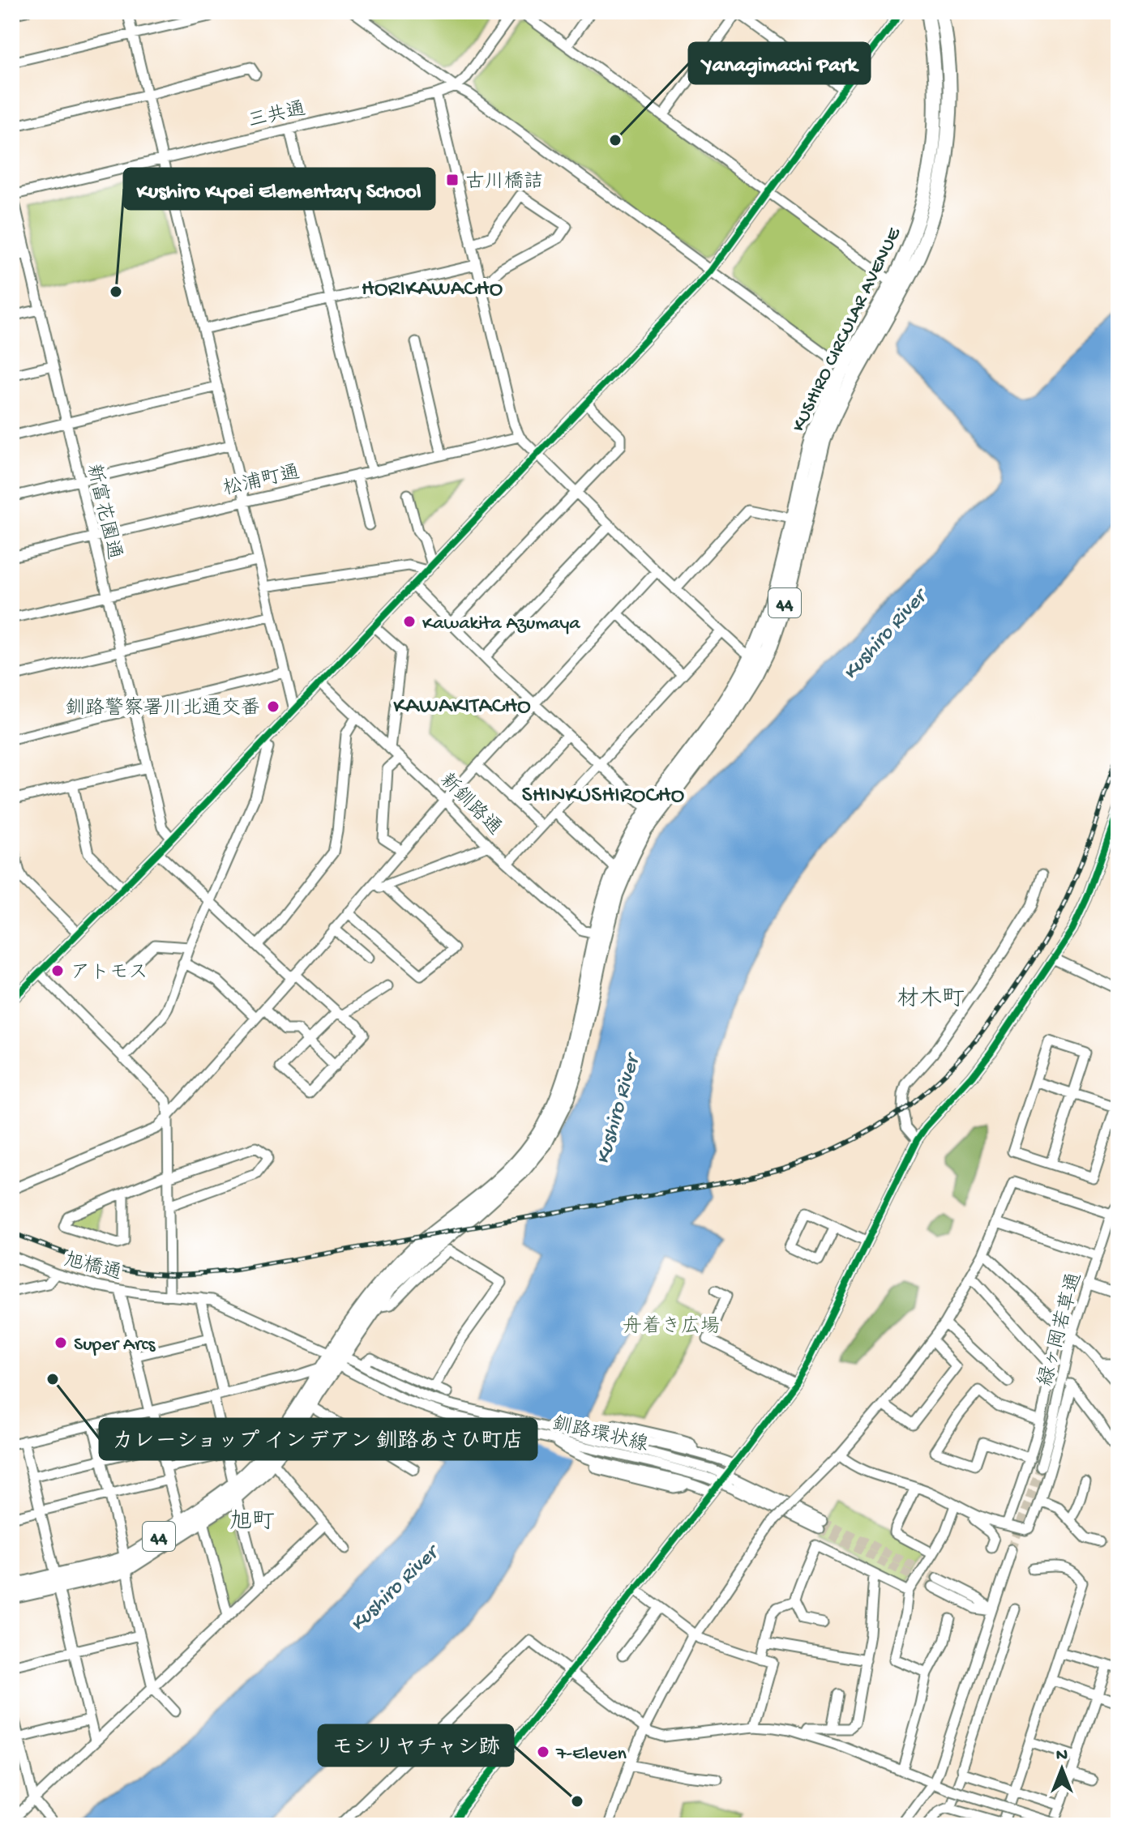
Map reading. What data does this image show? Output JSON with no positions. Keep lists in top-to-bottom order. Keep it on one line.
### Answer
{"streets":{"highway":["KUSHIRO CIRCULAR AVENUE","44"],"street":["三共通","松浦町通","新富花園通","新釧路通","旭橋通","緑ヶ岡若草通","釧路環状線"]},"crossings":[["三共通","新富花園通"],["KUSHIRO CIRCULAR AVENUE","新釧路通"],["KUSHIRO CIRCULAR AVENUE","旭橋通"],["KUSHIRO CIRCULAR AVENUE","釧路環状線"],["松浦町通","新富花園通"],["旭橋通","釧路環状線"]],"districts":["HORIKAWACHO","KAWAKITACHO","SHINKUSHIROCHO","材木町","旭町"],"water":["Kushiro River"],"parks":["舟着き広場"],"places":{"other":["Yanagimachi Park","Kushiro Kyoei Elementary School","Kawakita Azumaya","釧路警察署川北通交番","アトモス","Super Arcs","カレーショップ インデアン 釧路あさひ町店","7-Eleven","モシリヤチャシ跡"],"transit":["古川橋詰"]},"north":"top"}
